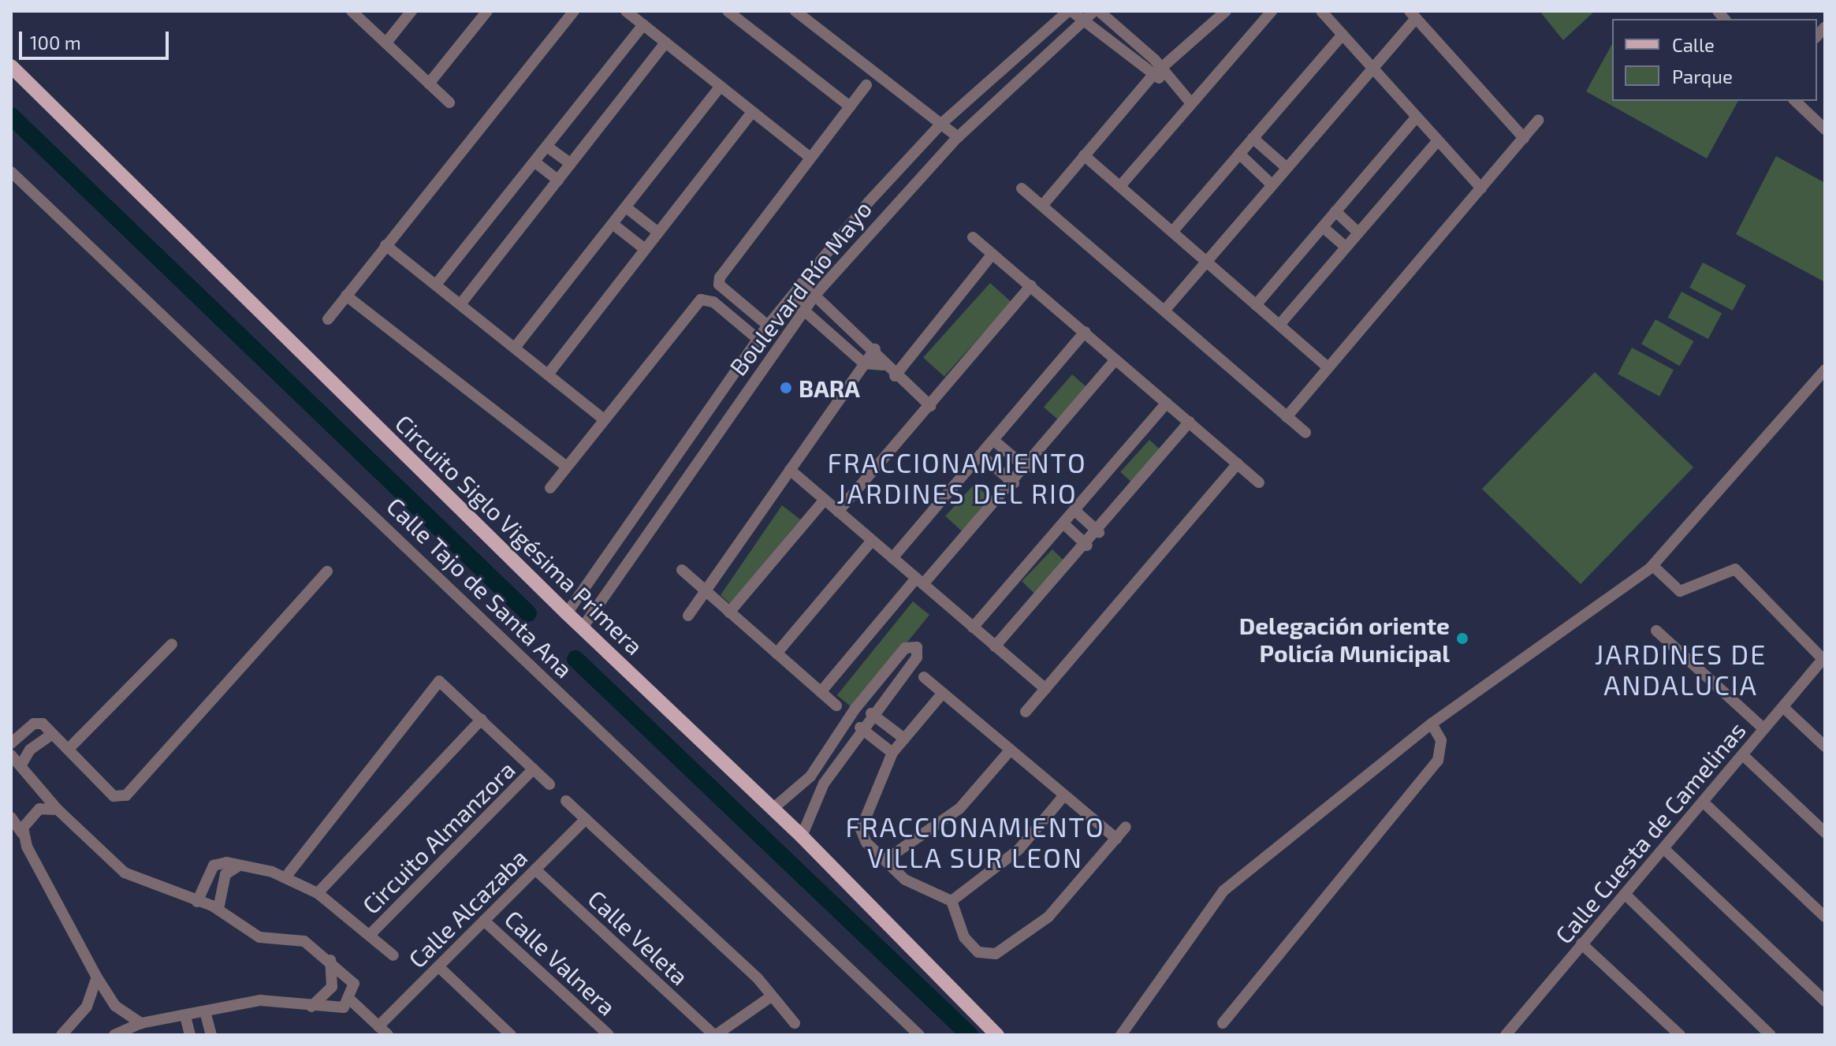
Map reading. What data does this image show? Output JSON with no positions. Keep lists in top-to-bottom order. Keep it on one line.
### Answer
{"streets":{"main road":["Circuito Siglo Vigésima Primera"],"street":["Boulevard Río Mayo","Calle Tajo de Santa Ana","Calle Cuesta de Camelinas","Circuito Almanzora","Calle Alcazaba","Calle Veleta","Calle Valnera"]},"crossings":[["Boulevard Río Mayo","Circuito Siglo Vigésima Primera"],["Calle Alcazaba","Calle Veleta"],["Calle Alcazaba","Calle Valnera"]],"districts":["FRACCIONAMIENTO JARDINES DEL RIO","JARDINES DE ANDALUCIA","FRACCIONAMIENTO VILLA SUR LEON"],"places":["BARA","Delegación oriente Policía Municipal"],"legend":["Calle","Parque"],"scale_bar":"100 m"}
